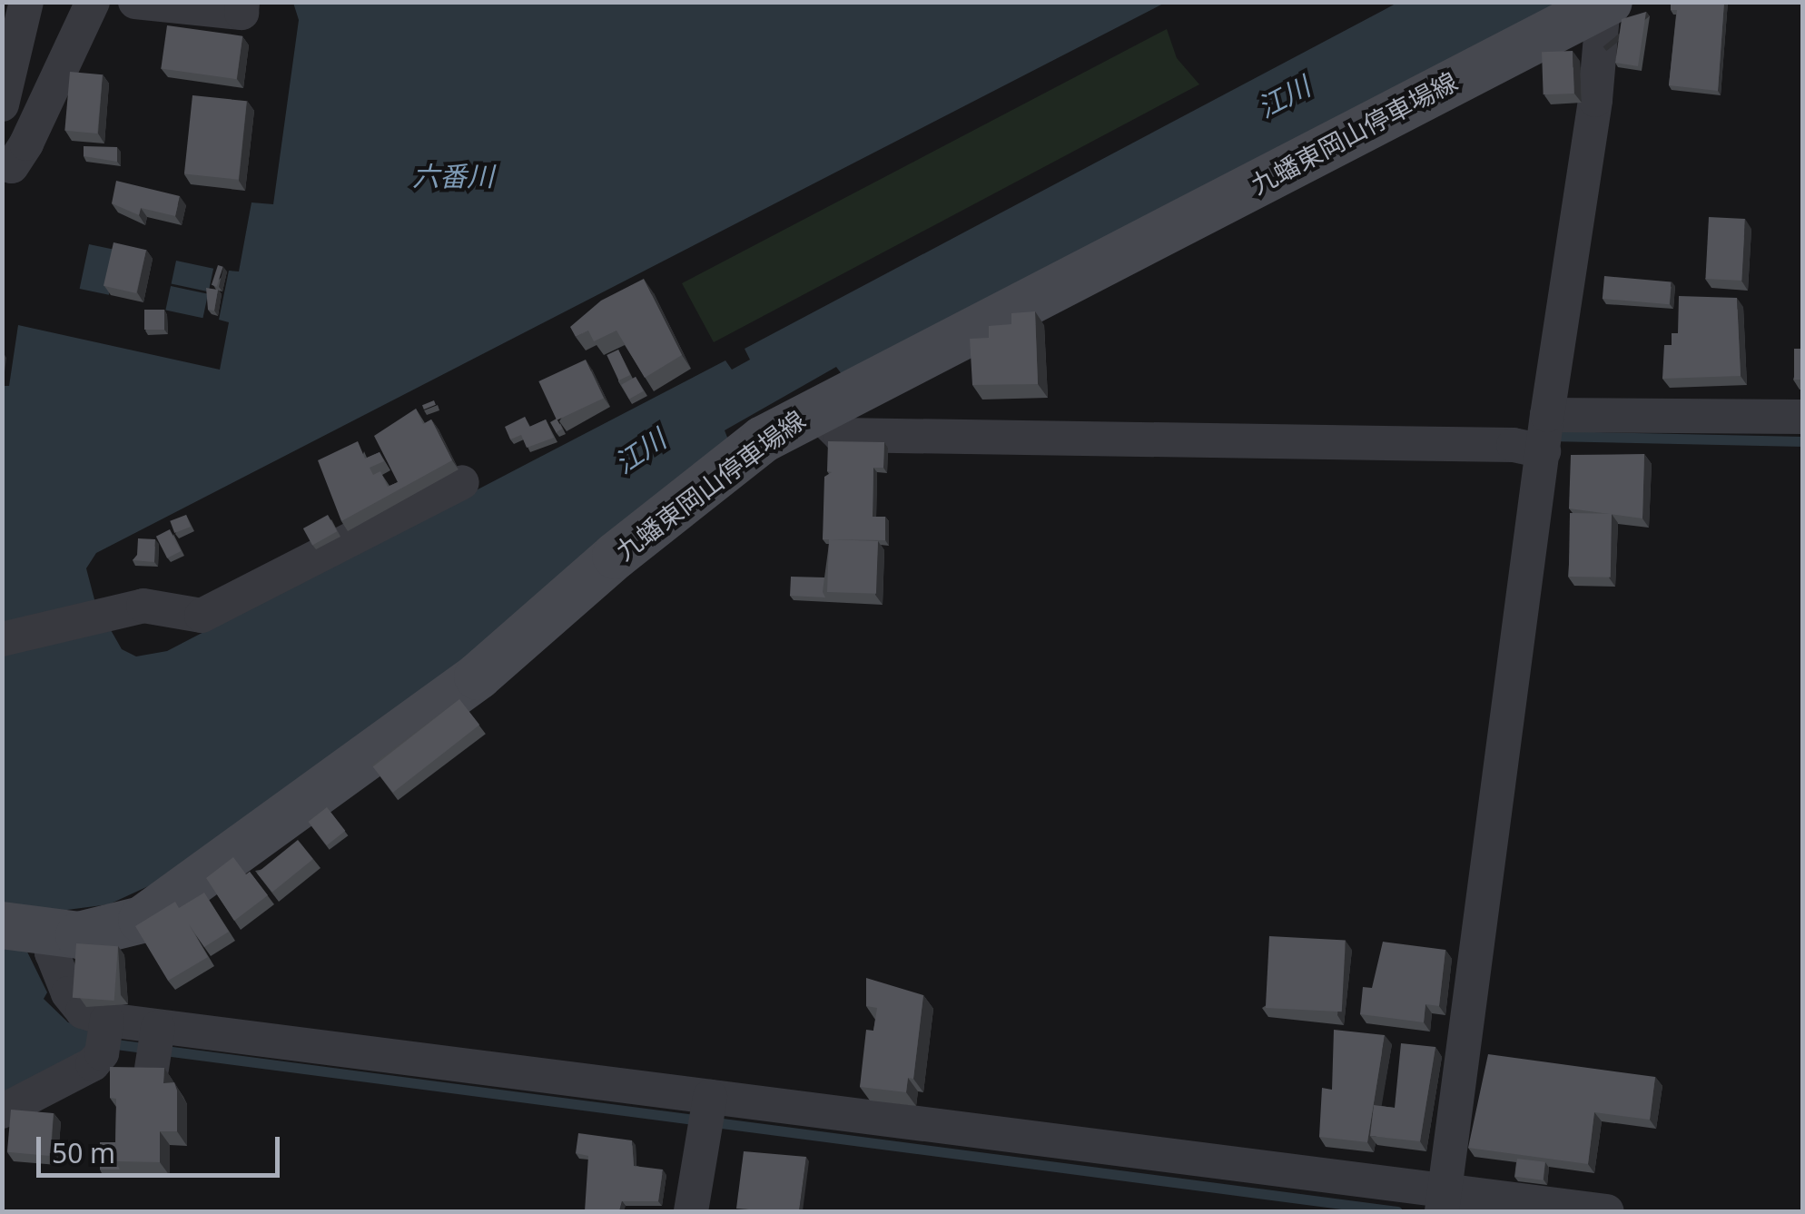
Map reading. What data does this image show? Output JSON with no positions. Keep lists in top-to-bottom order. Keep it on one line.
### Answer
{"streets":{"main road":["九蟠東岡山停車場線"]},"water":["江川","六番川"],"scale_bar":"50 m"}
